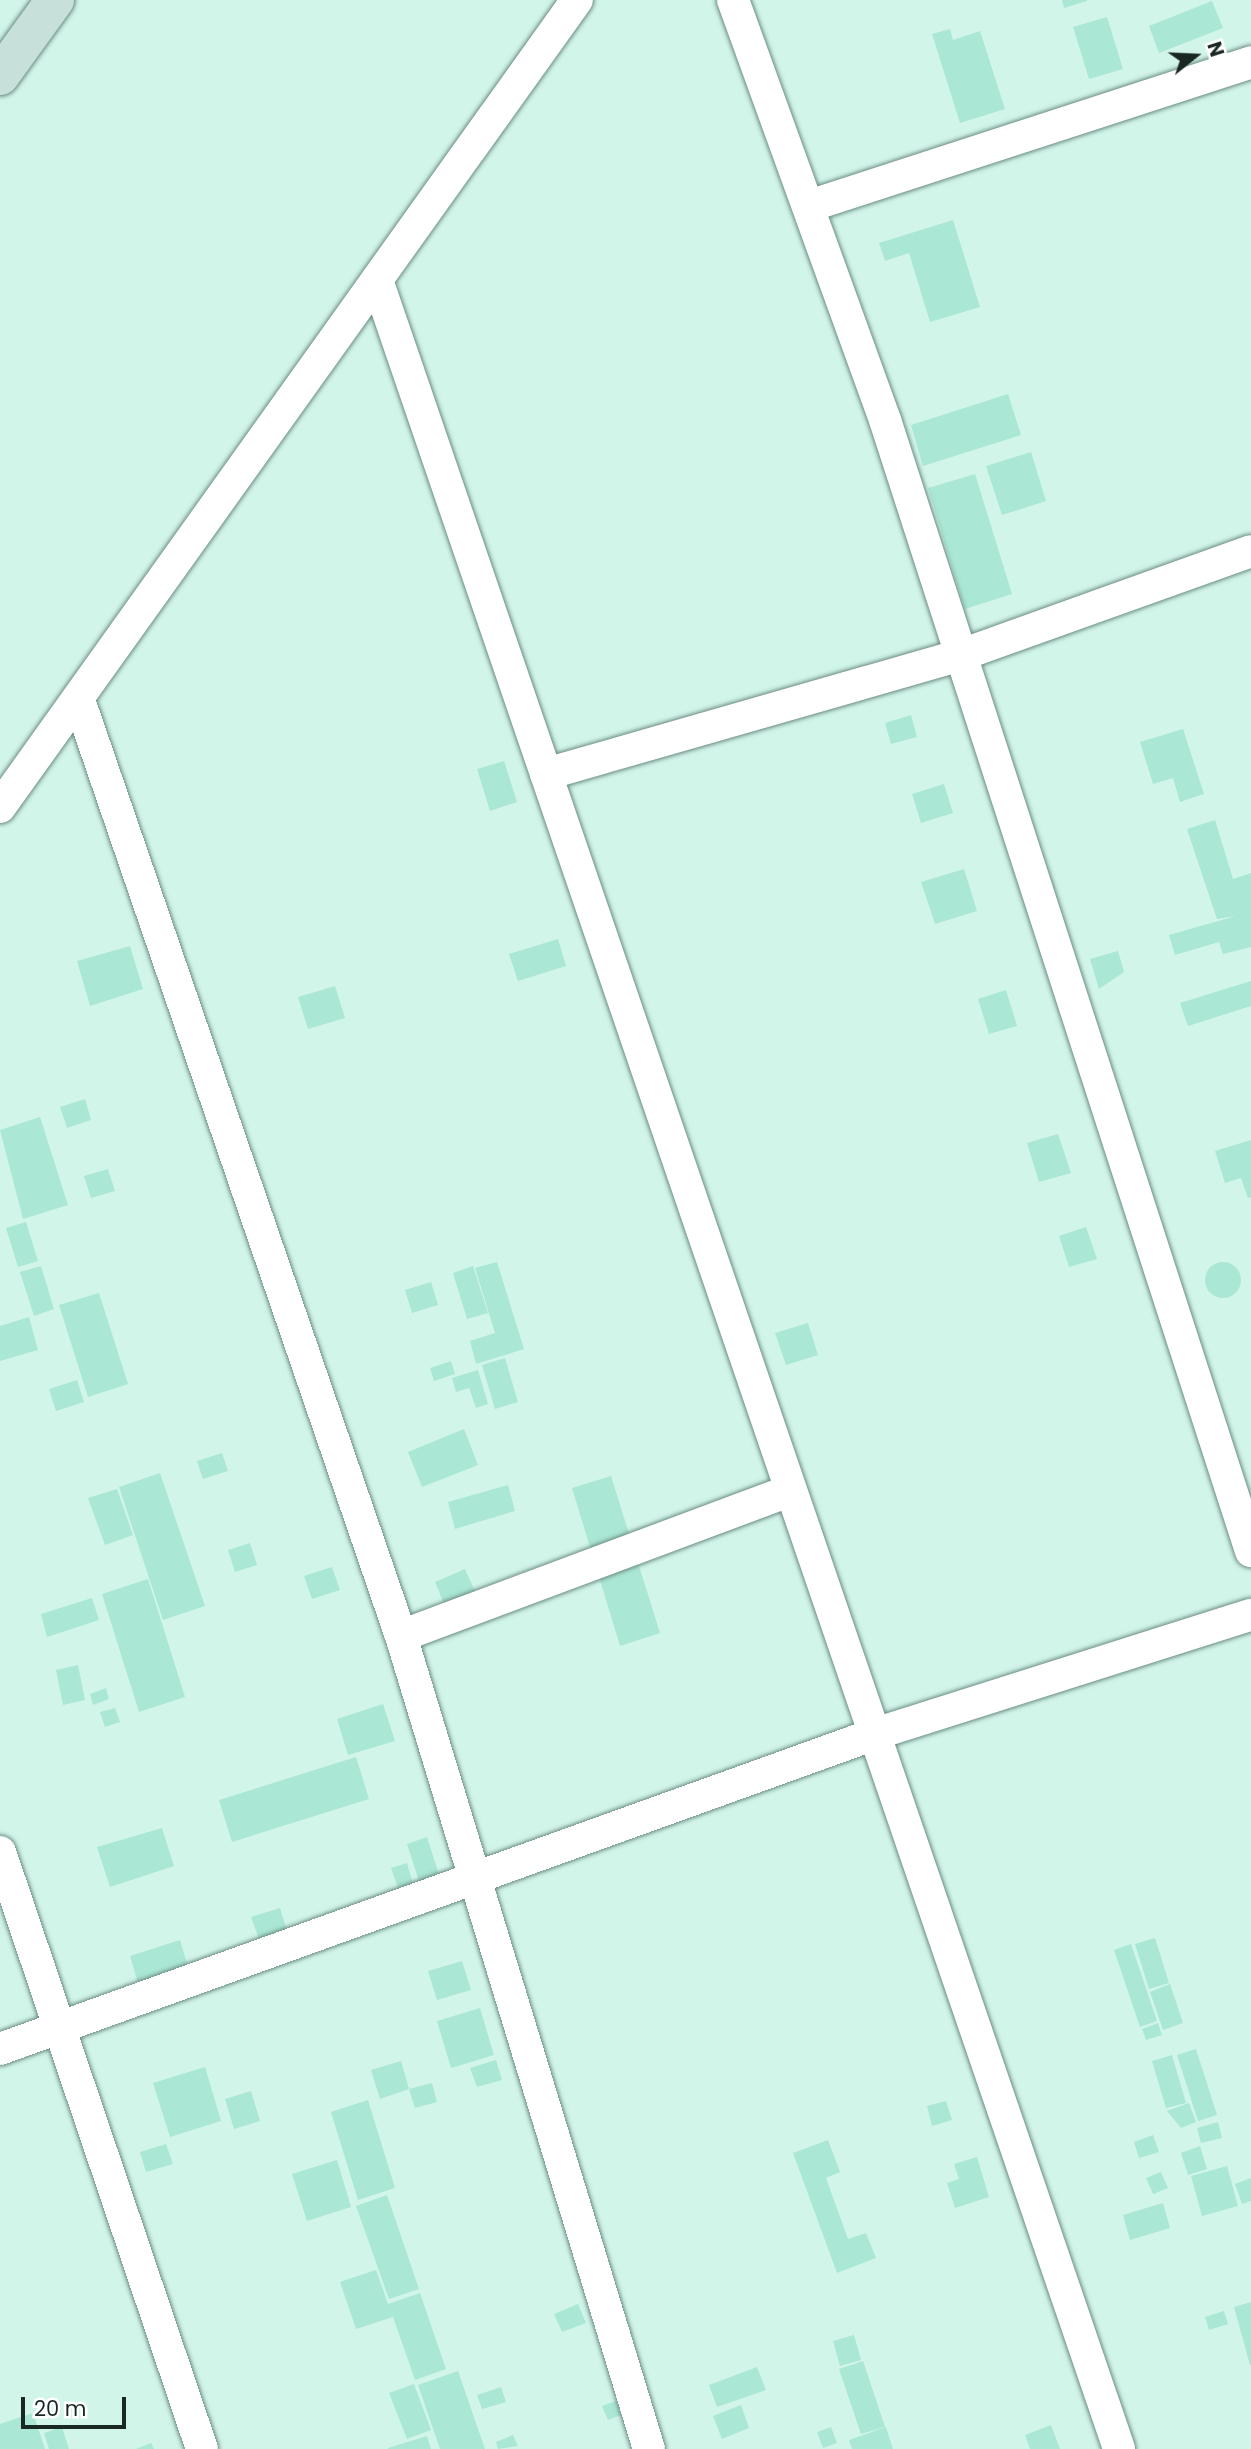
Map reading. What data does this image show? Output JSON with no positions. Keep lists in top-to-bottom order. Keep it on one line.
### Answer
{"scale_bar":"20 m","north":"right"}
